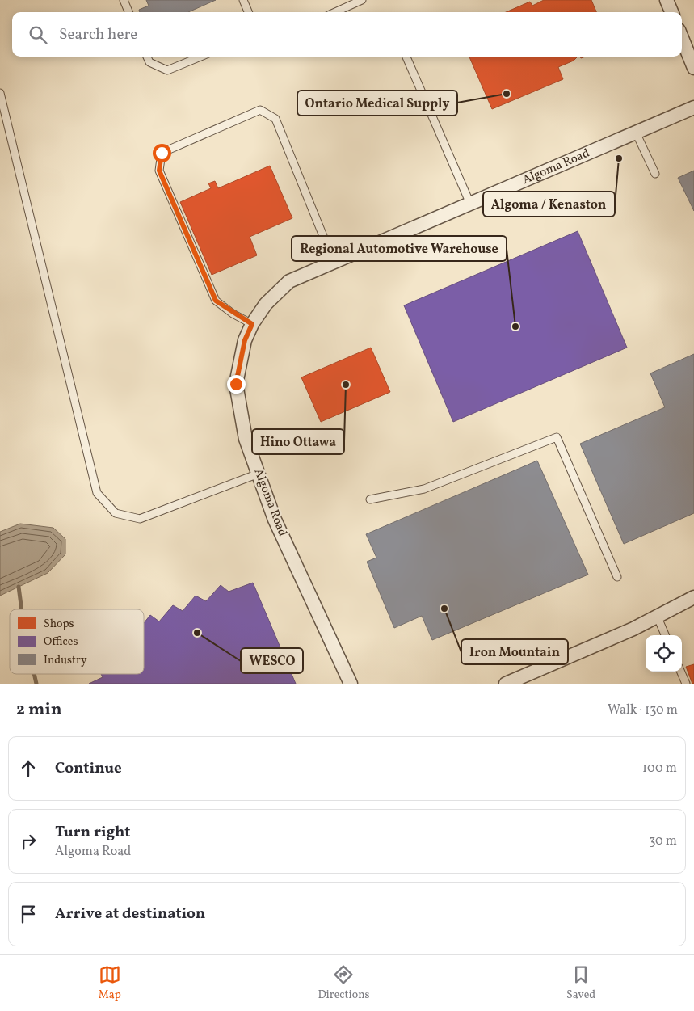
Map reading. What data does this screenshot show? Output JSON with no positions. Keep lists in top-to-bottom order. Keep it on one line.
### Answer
{"streets":{"street":["Algoma Road"]},"places":["Ontario Medical Supply","Algoma / Kenaston","Regional Automotive Warehouse","Hino Ottawa","Iron Mountain","WESCO"],"legend":["Shops","Offices","Industry"],"page":{"search":"Search here","heading":["2 min","Walk · 130 m"],"list":[["Continue","100 m"],["Turn right","Algoma Road","30 m"],"Arrive at destination"],"nav":["Map","Directions","Saved"]}}
